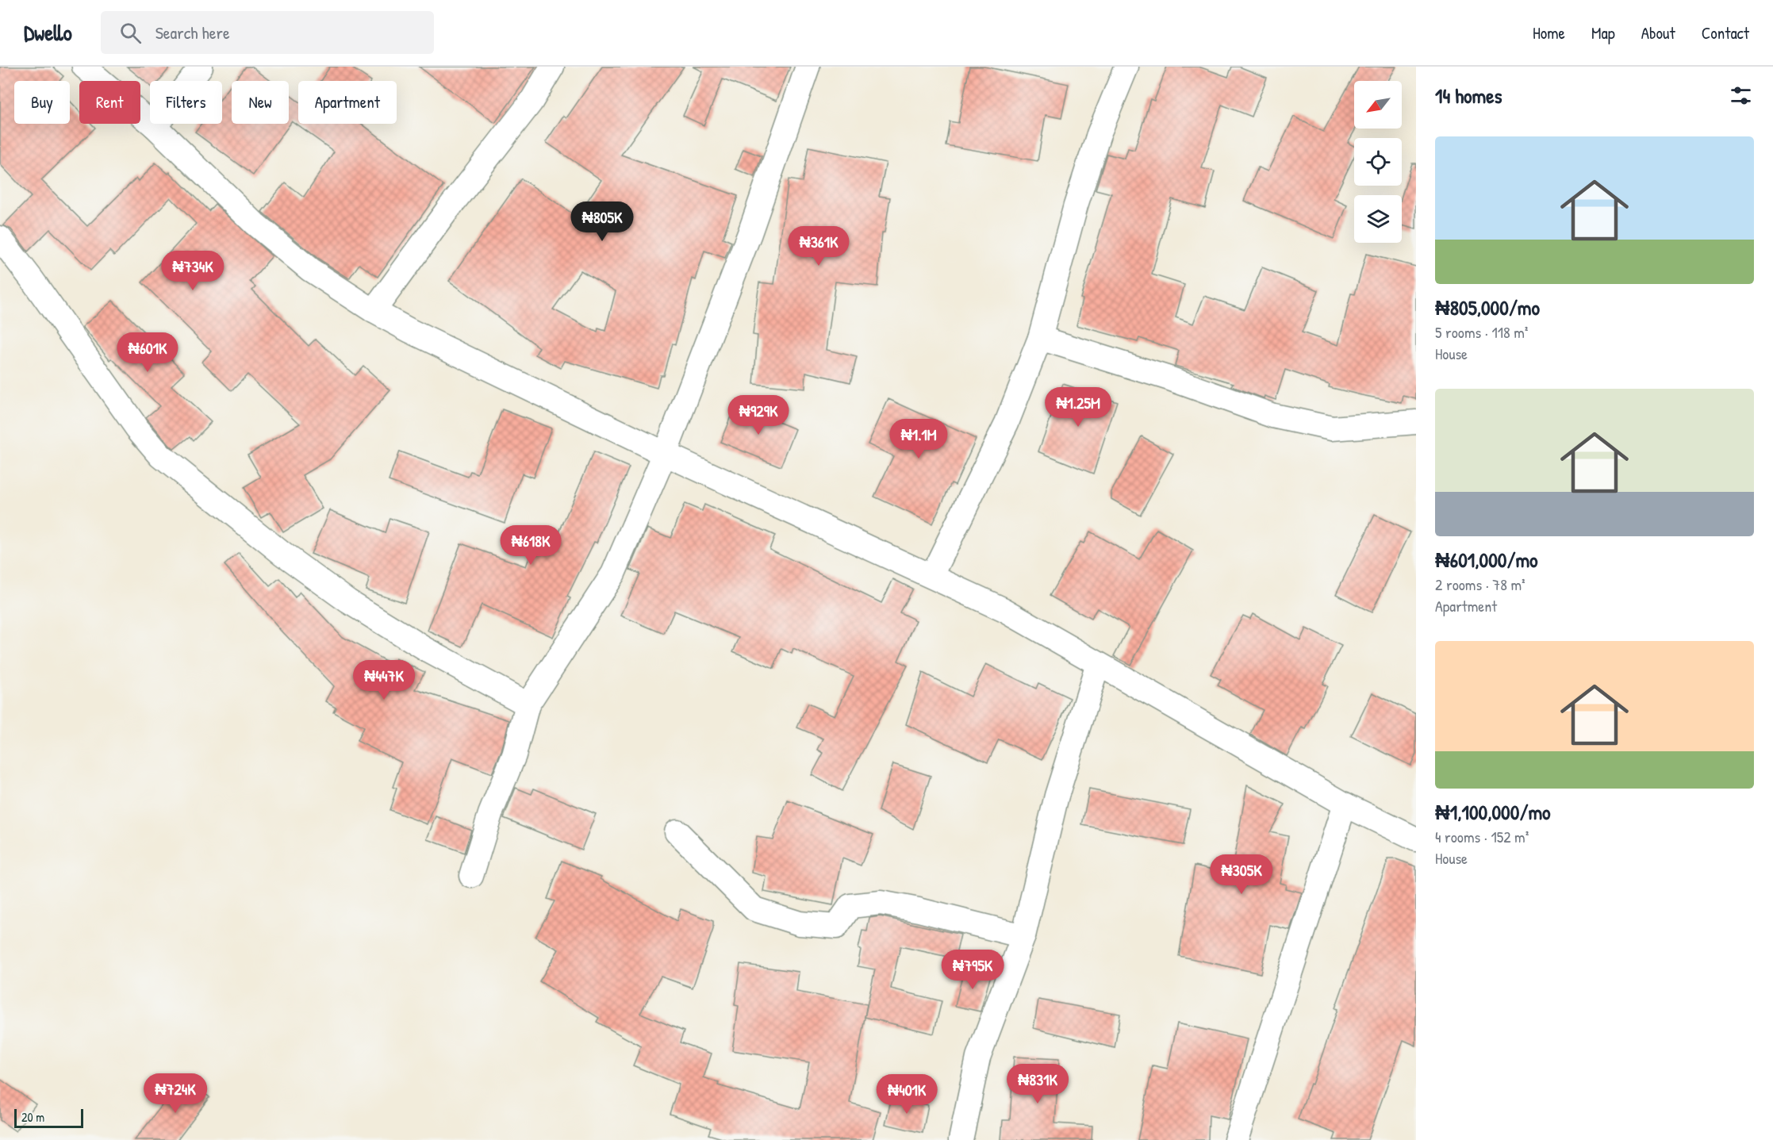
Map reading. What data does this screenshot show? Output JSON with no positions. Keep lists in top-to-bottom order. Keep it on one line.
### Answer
{"scale_bar":"20 m","north":"bottom left","page":{"header":"Dwello","search":"Search here","nav":["Home","Map","About","Contact"],"heading":"14 homes","chip":["Buy","Rent","Filters","New","Apartment"],"list":[{"name":"₦805,000/mo","note":"5 rooms · 118 m² · House"},{"name":"₦601,000/mo","note":"2 rooms · 78 m² · Apartment"},{"name":"₦1,100,000/mo","note":"4 rooms · 152 m² · House"}],"price":["₦805K","₦361K","₦734K","₦601K","₦1.25M","₦929K","₦1.1M","₦618K","₦447K","₦305K","₦795K","₦831K","₦724K","₦401K"],"scale":"20 m"}}
